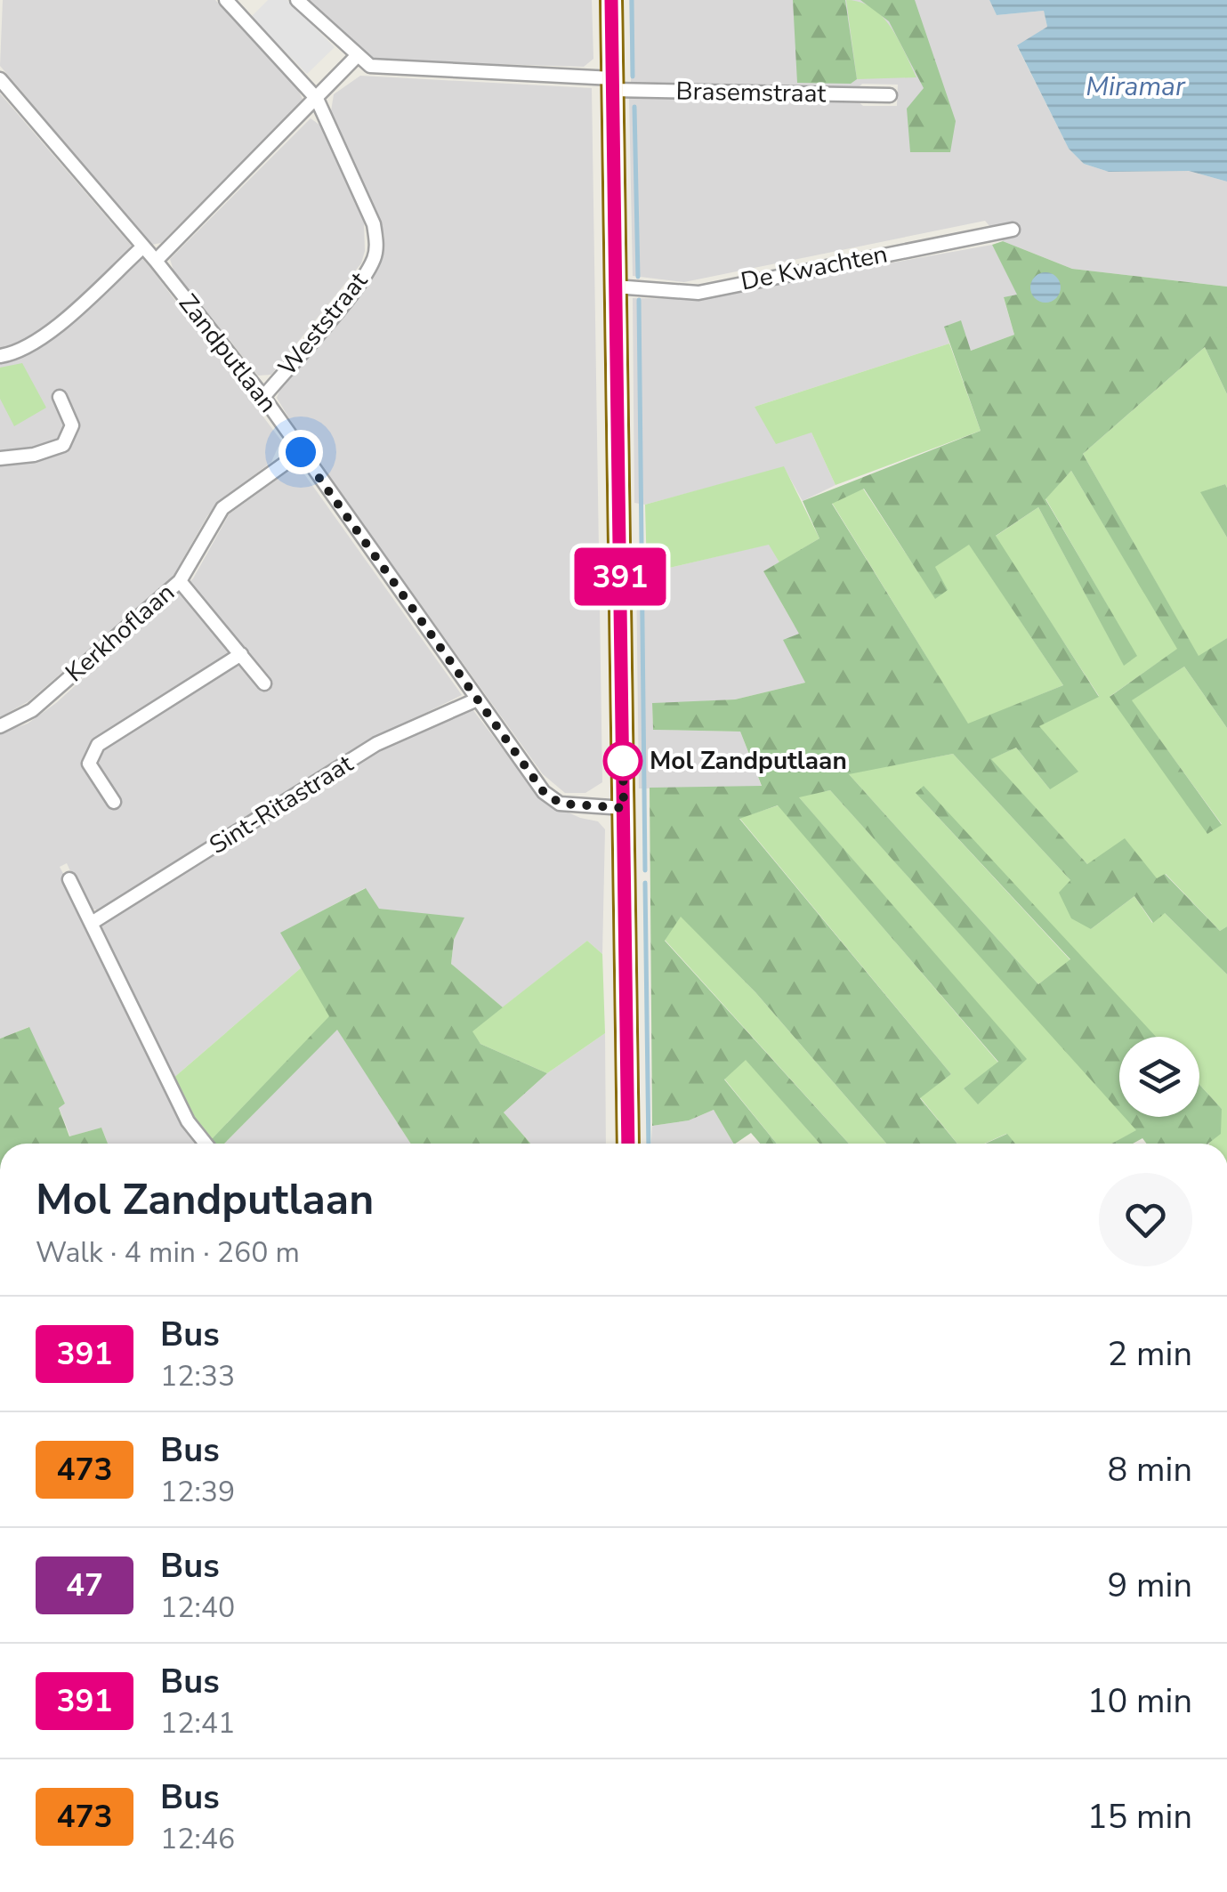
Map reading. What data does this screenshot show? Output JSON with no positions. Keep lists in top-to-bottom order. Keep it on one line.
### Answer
{"streets":{"street":["Brasemstraat","De Kwachten","Weststraat","Zandputlaan","Kerkhoflaan","Sint-Ritastraat"]},"crossings":[["Weststraat","Zandputlaan"],["Zandputlaan","Kerkhoflaan"],["Zandputlaan","Sint-Ritastraat"]],"water":["Miramar"],"places":["Mol Zandputlaan"],"lines":["bus line 391"],"page":{"on_map":"391","heading":["Mol Zandputlaan","Walk · 4 min · 260 m"],"list":[{"mark":"391","name":"Bus","note":"12:33","value":"2 min"},{"mark":"473","name":"Bus","note":"12:39","value":"8 min"},{"mark":"47","name":"Bus","note":"12:40","value":"9 min"},{"mark":"391","name":"Bus","note":"12:41","value":"10 min"},{"mark":"473","name":"Bus","note":"12:46","value":"15 min"}]}}
